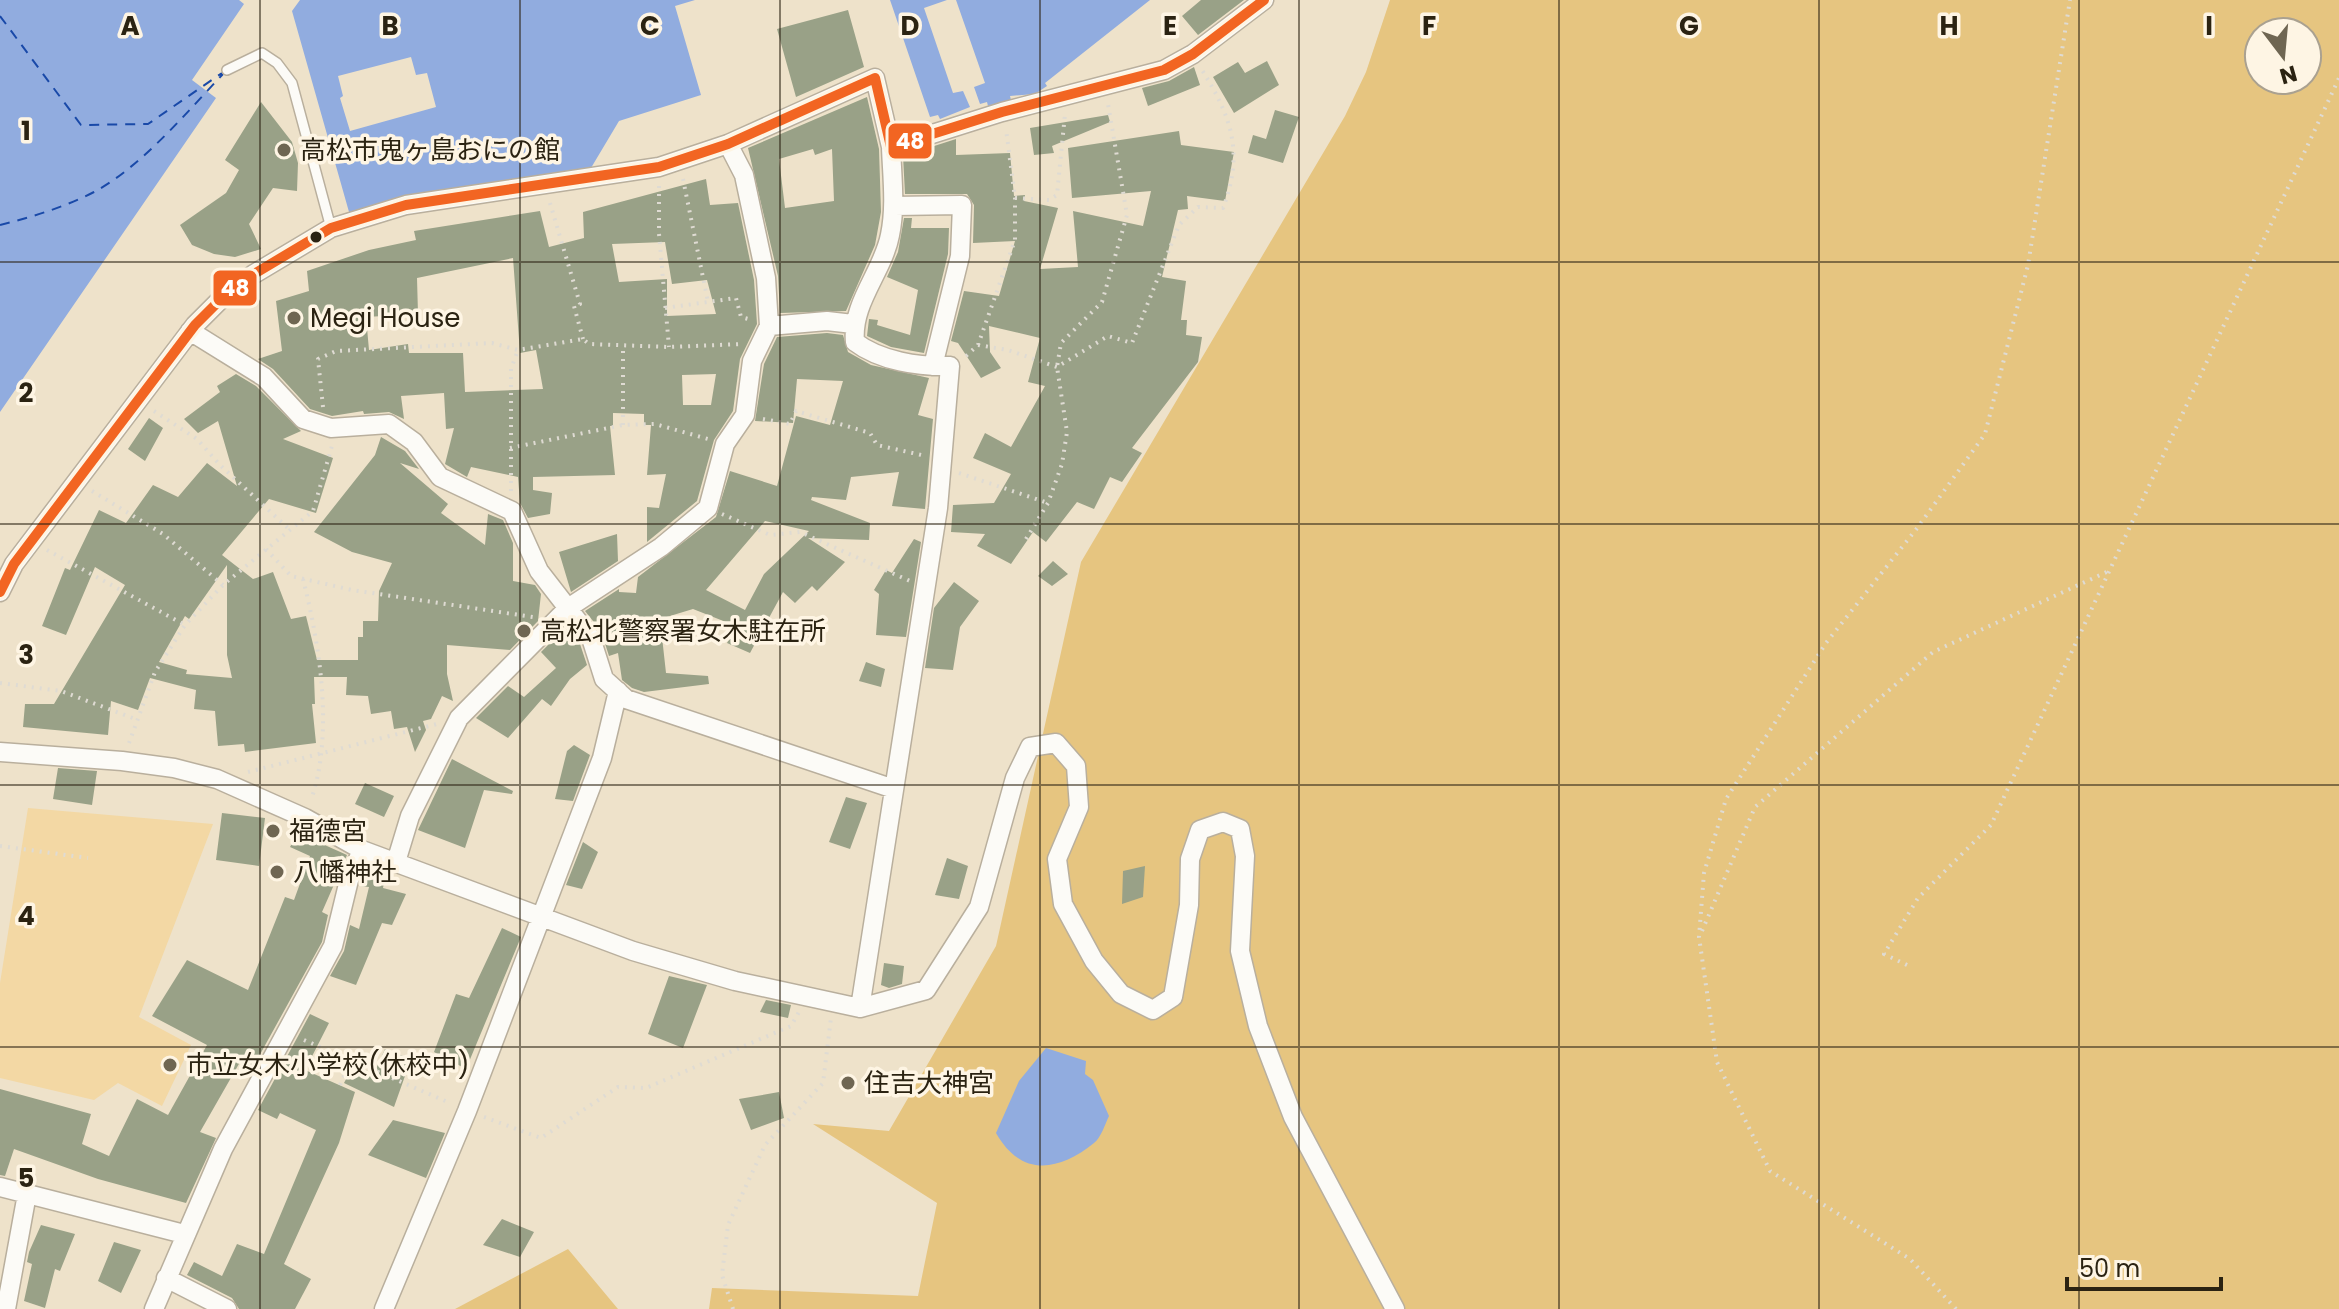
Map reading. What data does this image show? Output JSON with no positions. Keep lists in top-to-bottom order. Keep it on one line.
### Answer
{"places":["高松市鬼ヶ島おにの館","Megi House","高松北警察署女木駐在所","福德宮","八幡神社","市立女木小学校(休校中)","住吉大神宮"],"lines":["transit line 48"],"scale_bar":"50 m","north":"bottom","grid":{"columns":["A","B","C","D","E","F","G","H","I"],"rows":["1","2","3","4","5"]}}
